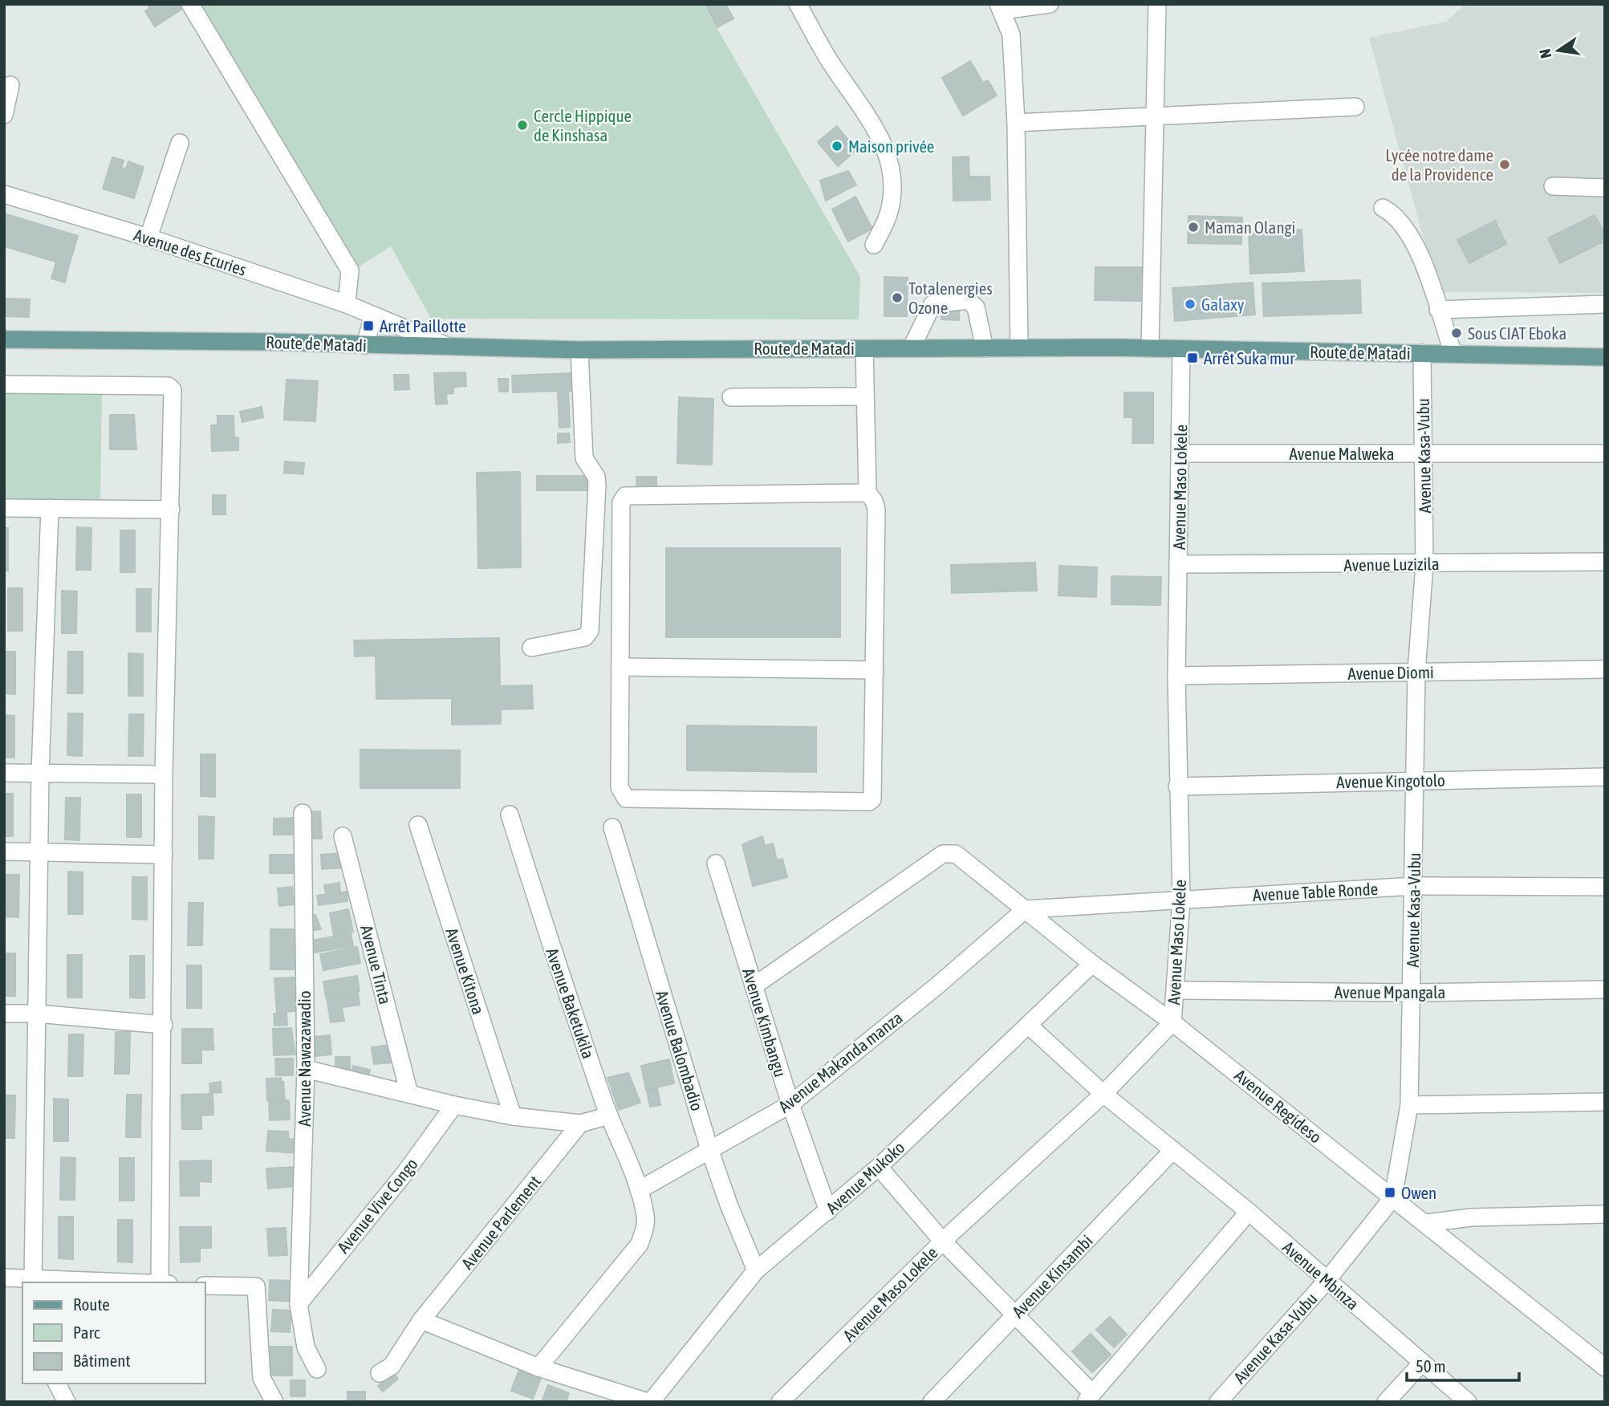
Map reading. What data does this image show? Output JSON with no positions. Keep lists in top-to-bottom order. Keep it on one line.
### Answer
{"streets":{"main road":["Route de Matadi"],"street":["Avenue des Ecuries","Avenue Malweka","Avenue Kasa-Vubu","Avenue Maso Lokele","Avenue Luzizila","Avenue Diomi","Avenue Kingotolo","Avenue Table Ronde","Avenue Tinta","Avenue Kitona","Avenue Mpangala","Avenue Baketukila","Avenue Kimbangu","Avenue Balombadio","Avenue Nawazawadio","Avenue Makanda manza","Avenue Regideso","Avenue Mukoko","Avenue Vive Congo","Avenue Parlement","Avenue Mbinza","Avenue Kinsambi"]},"crossings":[["Avenue des Ecuries","Route de Matadi"],["Route de Matadi","Avenue Kasa-Vubu"],["Route de Matadi","Avenue Maso Lokele"],["Avenue Malweka","Avenue Kasa-Vubu"],["Avenue Malweka","Avenue Maso Lokele"],["Avenue Kasa-Vubu","Avenue Luzizila"],["Avenue Kasa-Vubu","Avenue Diomi"],["Avenue Kasa-Vubu","Avenue Kingotolo"],["Avenue Kasa-Vubu","Avenue Table Ronde"],["Avenue Kasa-Vubu","Avenue Mpangala"],["Avenue Kasa-Vubu","Avenue Regideso"],["Avenue Kasa-Vubu","Avenue Mbinza"],["Avenue Maso Lokele","Avenue Luzizila"],["Avenue Maso Lokele","Avenue Diomi"],["Avenue Maso Lokele","Avenue Kingotolo"],["Avenue Maso Lokele","Avenue Table Ronde"],["Avenue Maso Lokele","Avenue Mpangala"],["Avenue Maso Lokele","Avenue Regideso"],["Avenue Maso Lokele","Avenue Mbinza"],["Avenue Table Ronde","Avenue Makanda manza"],["Avenue Table Ronde","Avenue Regideso"],["Avenue Baketukila","Avenue Makanda manza"],["Avenue Kimbangu","Avenue Makanda manza"],["Avenue Kimbangu","Avenue Regideso"],["Avenue Kimbangu","Avenue Mukoko"],["Avenue Balombadio","Avenue Makanda manza"],["Avenue Balombadio","Avenue Mukoko"],["Avenue Nawazawadio","Avenue Vive Congo"],["Avenue Makanda manza","Avenue Regideso"],["Avenue Regideso","Avenue Mukoko"],["Avenue Mukoko","Avenue Mbinza"],["Avenue Mbinza","Avenue Kinsambi"]],"places":{"other":["Cercle Hippique de Kinshasa","Maison privée","Lycée notre dame de la Providence","Maman Olangi","Totalenergies Ozone","Galaxy","Sous CIAT Eboka"],"transit":["Arrêt Paillotte","Arrêt Suka mur","Owen"]},"legend":["Route","Parc","Bâtiment"],"scale_bar":"50 m","north":"left"}
